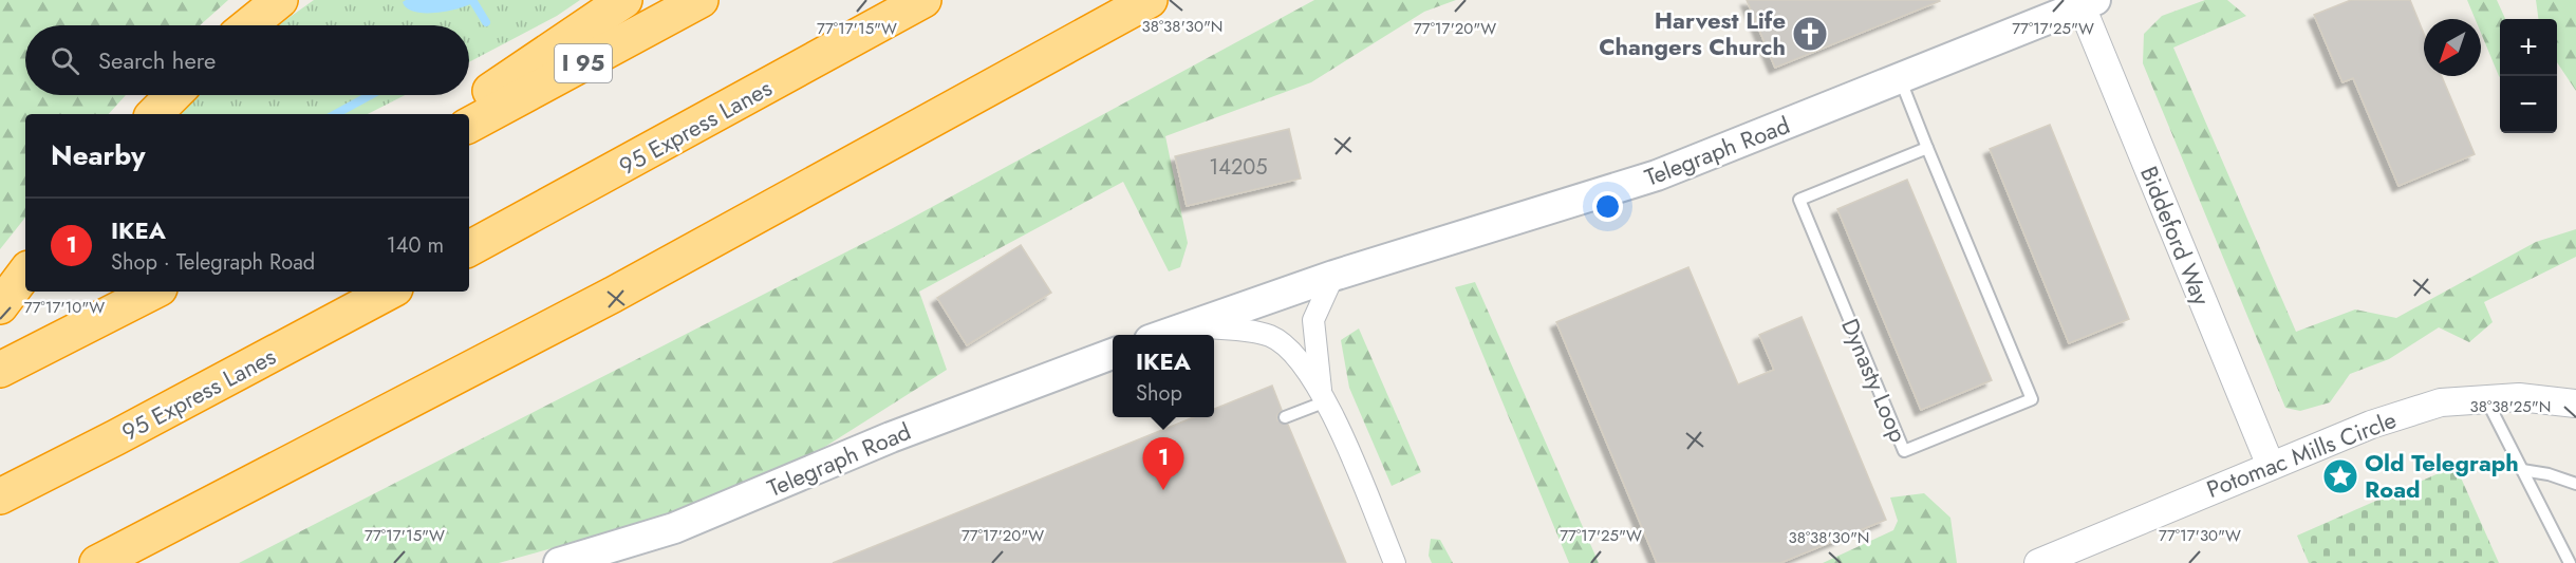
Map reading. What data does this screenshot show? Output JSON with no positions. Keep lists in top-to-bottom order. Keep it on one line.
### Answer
{"streets":{"highway":["I 95","95 Express Lanes"],"main road":["Telegraph Road"],"street":["Biddeford Way","Potomac Mills Circle"],"lane":["Dynasty Loop"]},"crossings":[["Telegraph Road","Biddeford Way"],["Telegraph Road","Dynasty Loop"],["Biddeford Way","Potomac Mills Circle"]],"places":{"church":["Harvest Life Changers Church"],"place":["Old Telegraph Road"]},"house_numbers":["14205"],"north":"bottom left","page":{"map_buttons":["+","−"],"search":"Search here","heading":"Nearby","list":[{"mark":"1","name":"IKEA","note":"Shop · Telegraph Road","value":"140 m"}],"popup":["IKEA","Shop"],"pins":"1"},"coordinates":["38°38'30\"N","77°17'15\"W","77°17'20\"W","77°17'25\"W","77°17'10\"W","38°38'25\"N","77°17'30\"W"]}
